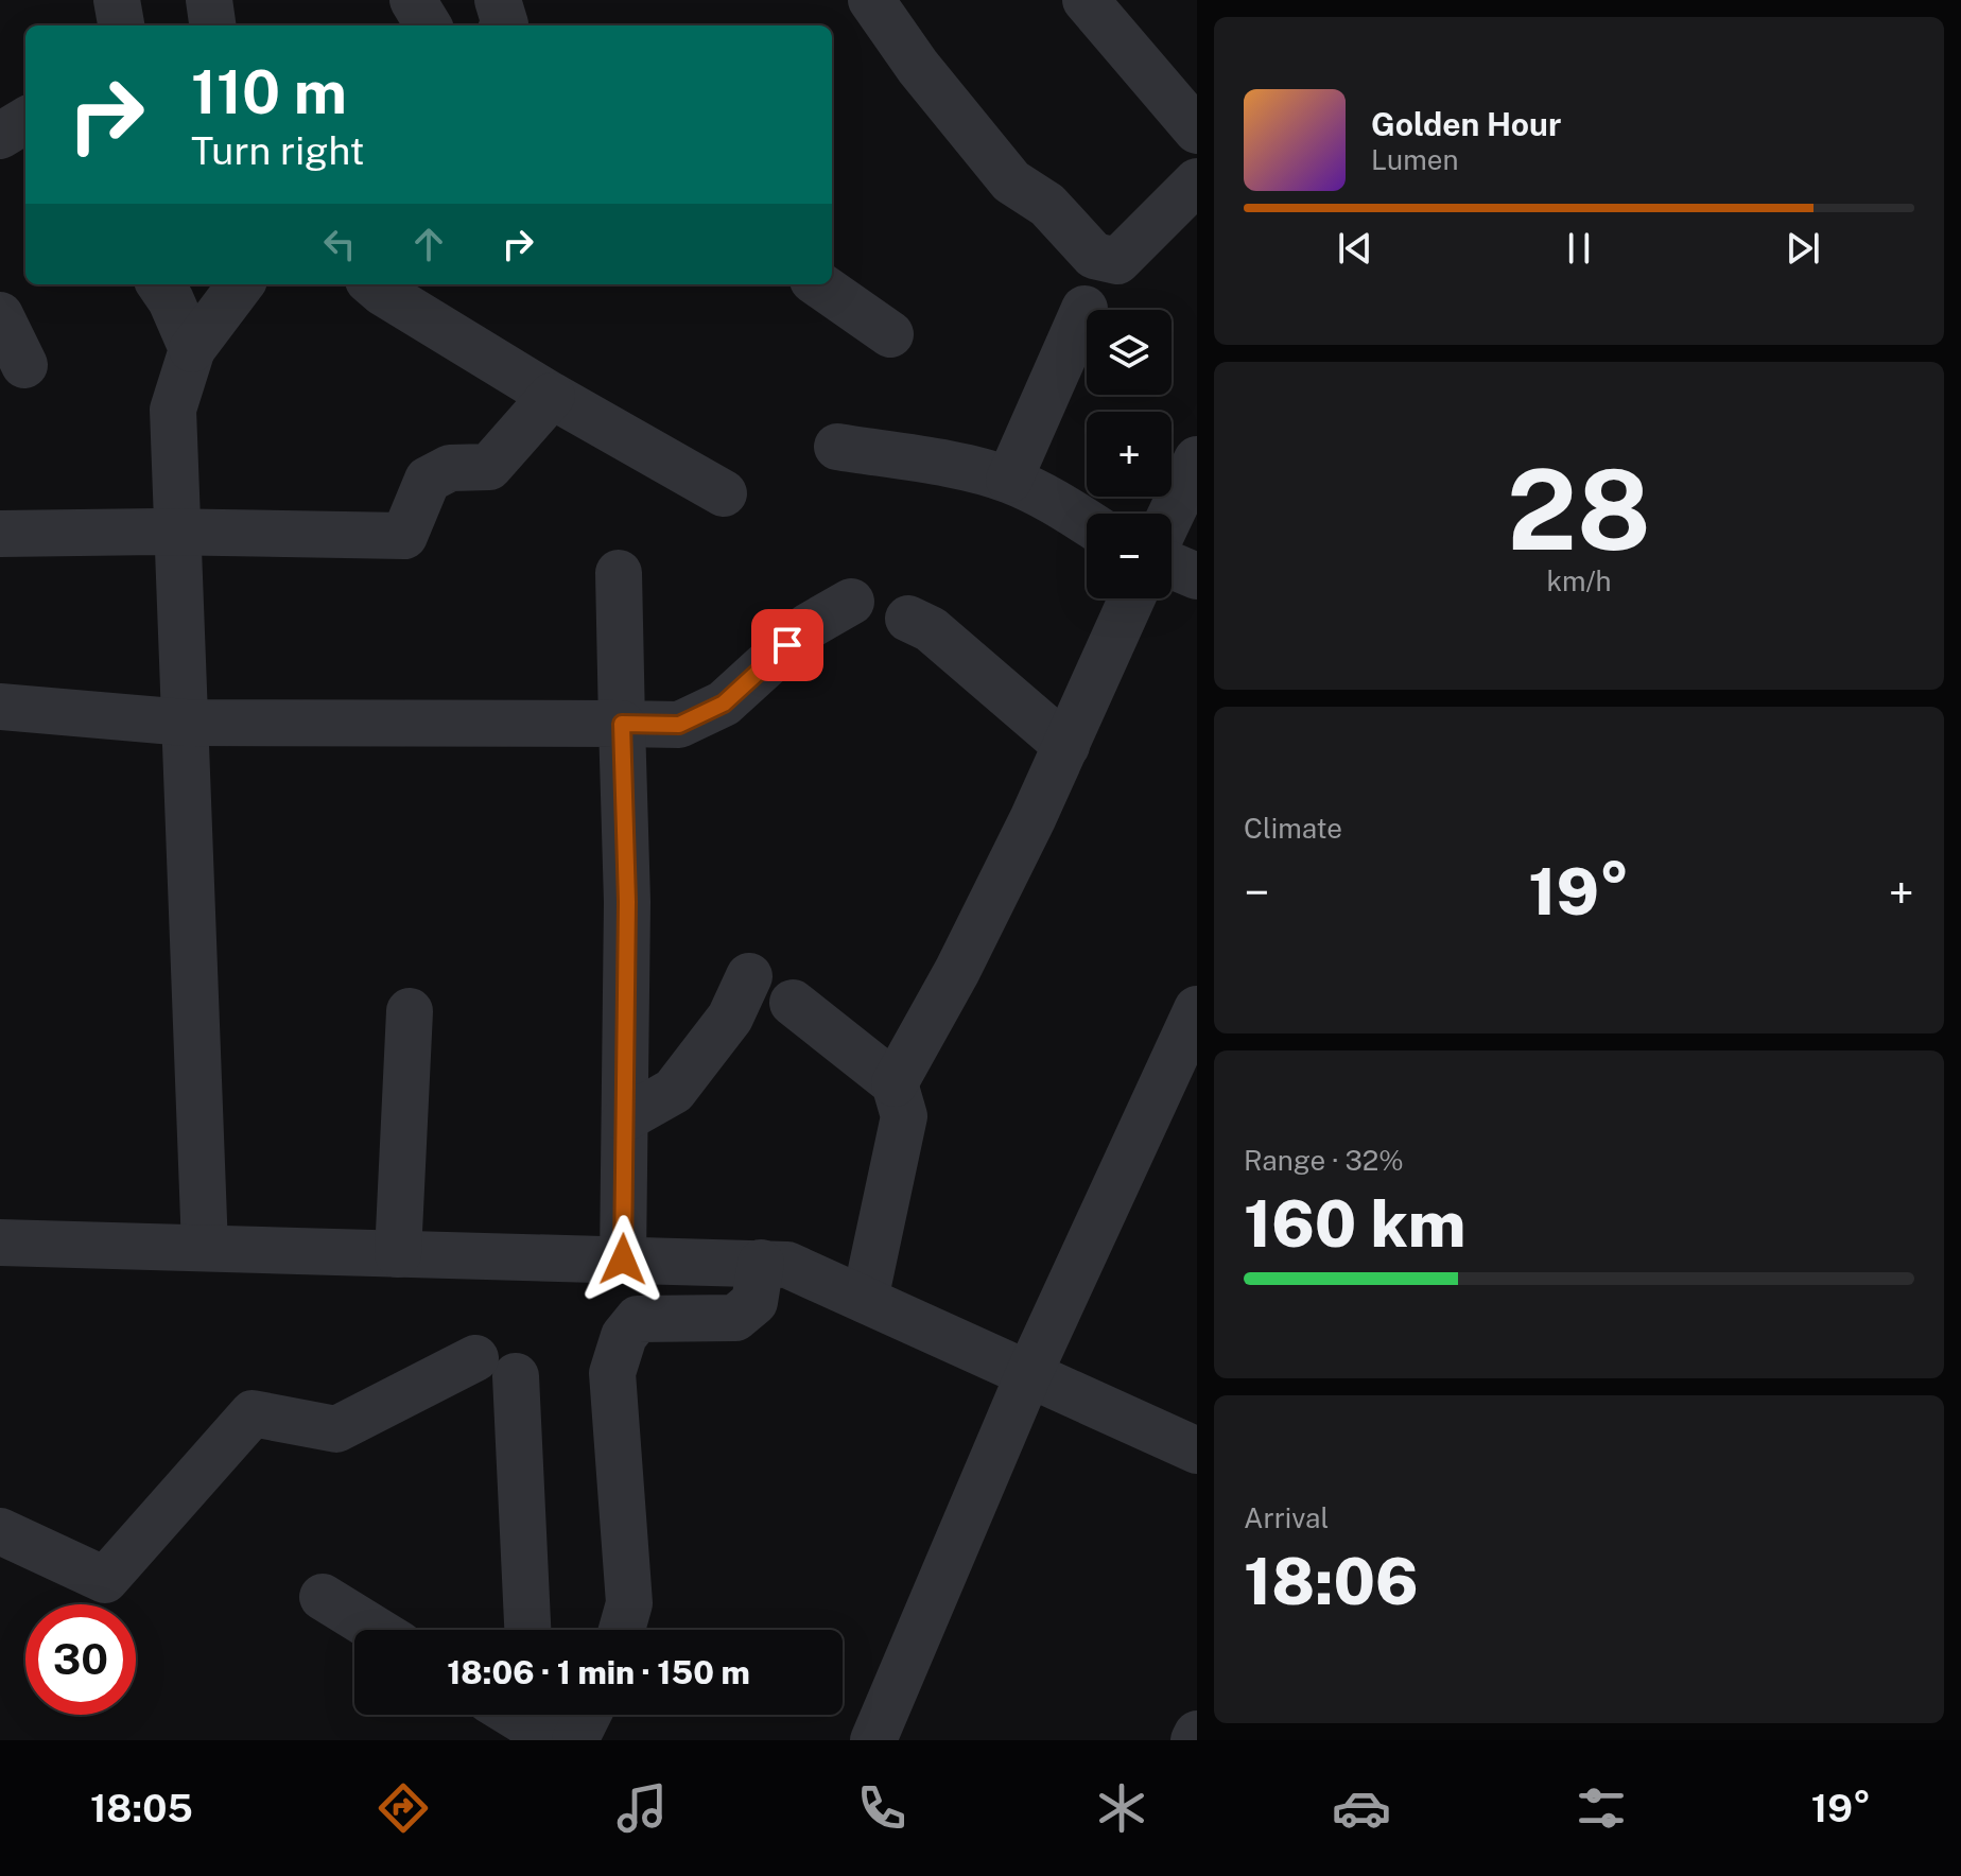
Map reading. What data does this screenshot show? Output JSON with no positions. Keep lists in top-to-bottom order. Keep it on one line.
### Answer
{"page":{"turn":["110 m","Turn right"],"song":["Golden Hour","Lumen"],"map_buttons":["+","−"],"tile":[["28","km/h"],"Climate",["Range · 32%","160 km"],["Arrival","18:06"]],"heat":["−","19°","+"],"limit":"30","trip":"18:06 · 1 min · 150 m","tabs":["18:05","19°"]}}
